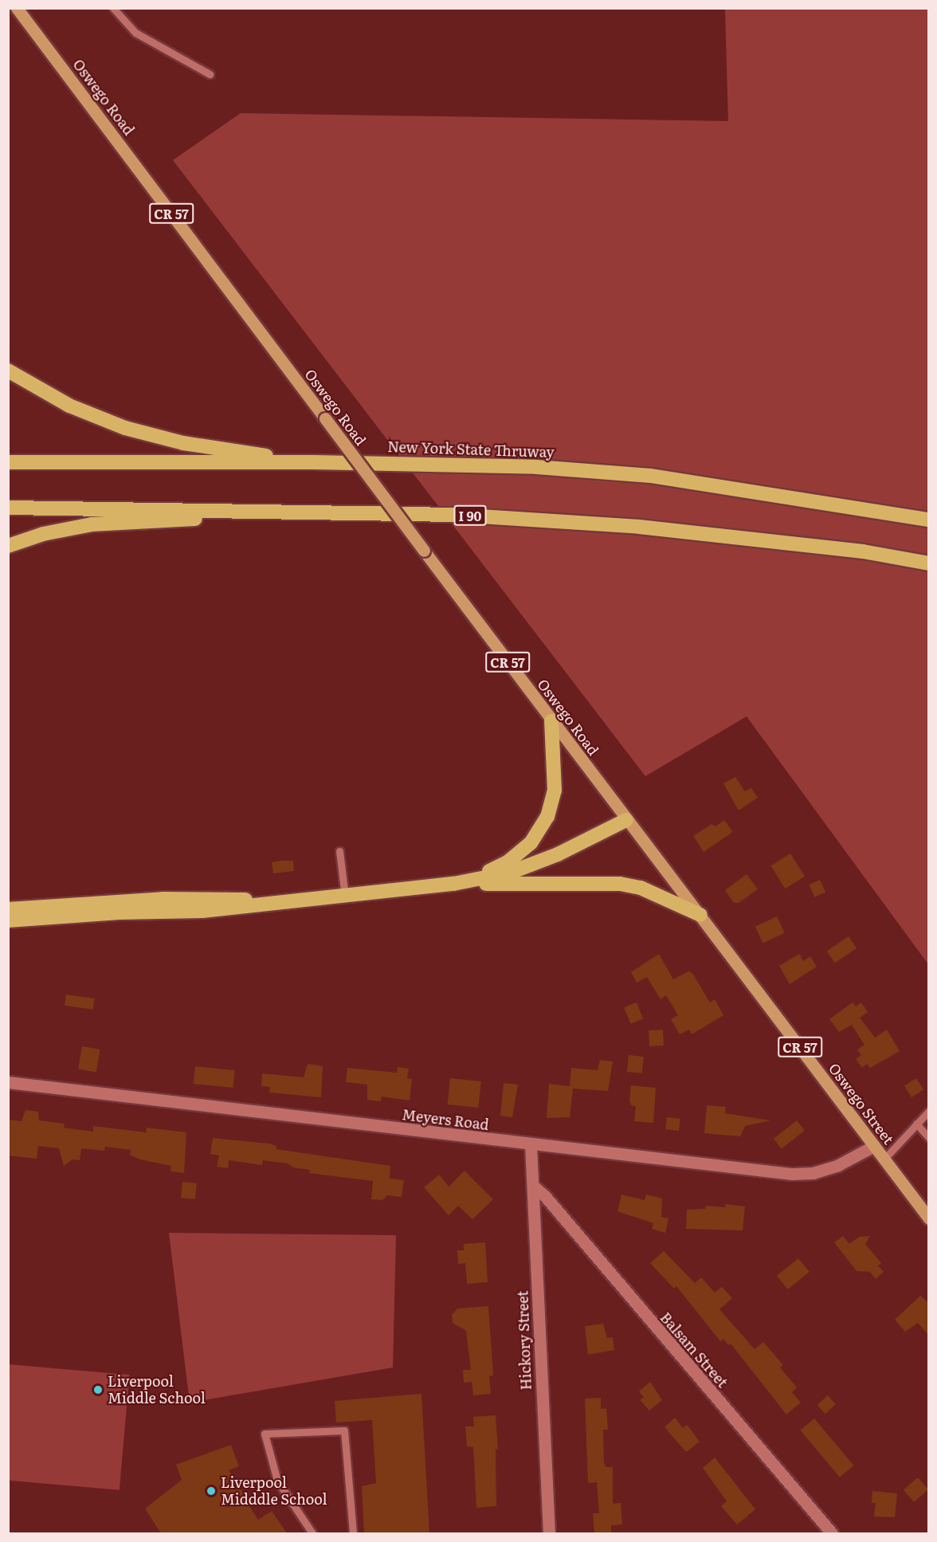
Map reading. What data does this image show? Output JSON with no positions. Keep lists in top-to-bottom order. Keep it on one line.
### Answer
{"streets":{"highway":["New York State Thruway","I 90"],"main road":["Oswego Road","CR 57","Oswego Street"],"street":["Meyers Road","Hickory Street","Balsam Street"]},"crossings":[["Oswego Road","Oswego Street"],["Oswego Street","Meyers Road"],["Meyers Road","Hickory Street"],["Hickory Street","Balsam Street"]],"places":["Liverpool Middle School","Liverpool Midddle School"]}
